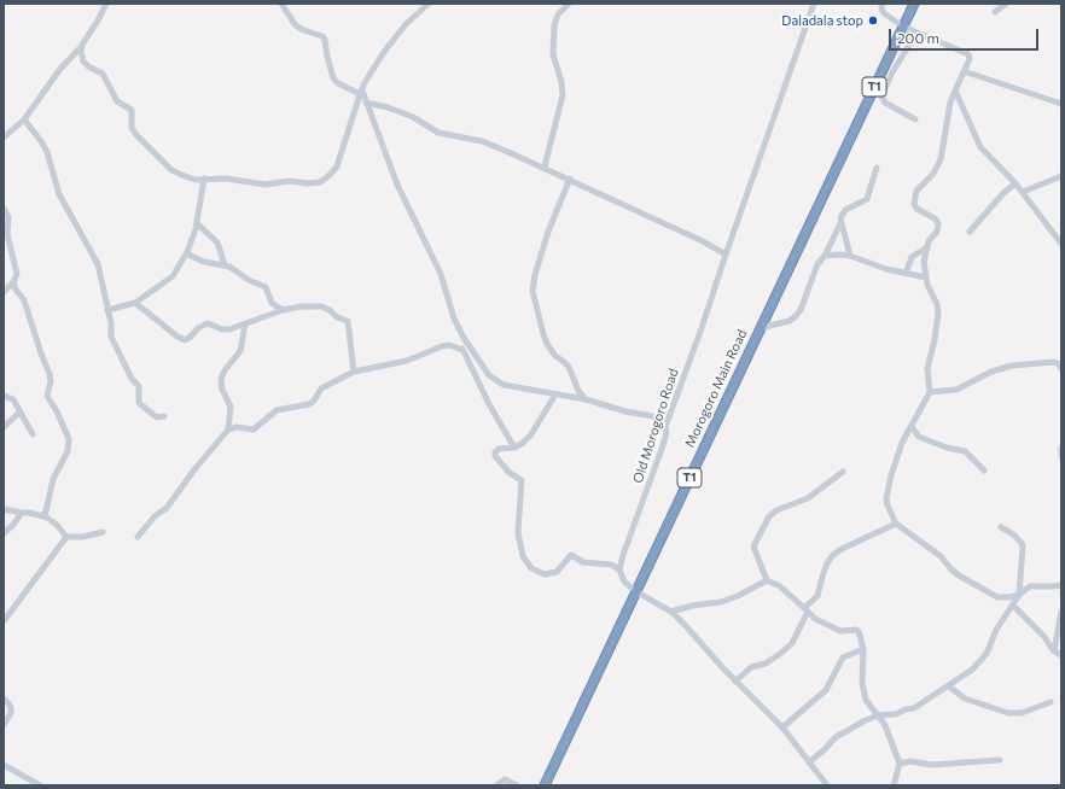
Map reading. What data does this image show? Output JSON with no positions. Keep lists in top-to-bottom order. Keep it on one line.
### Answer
{"streets":{"highway":["T1","Morogoro Main Road"],"street":["Old Morogoro Road"]},"places":["Daladala stop"],"scale_bar":"200 m"}
